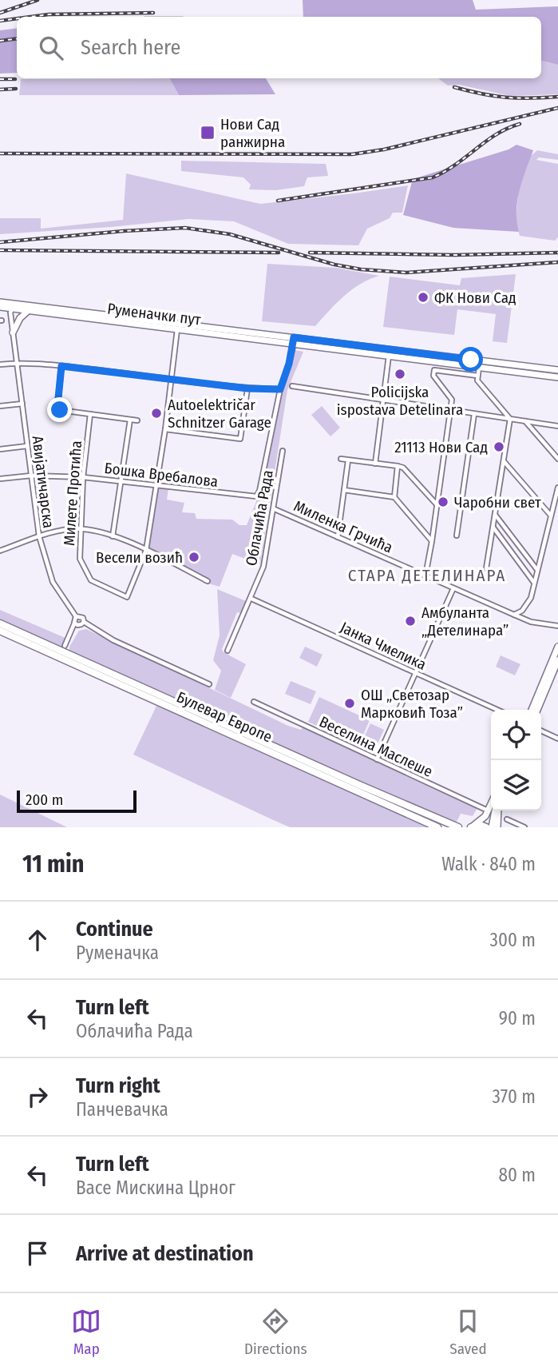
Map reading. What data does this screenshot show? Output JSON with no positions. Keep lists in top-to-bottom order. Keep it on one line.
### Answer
{"streets":{"main road":["Руменачки пут","Булевар Европе"],"street":["Бошка Вребалова","Авијатичарска","Милете Протића","Облачића Рада","Миленка Грчића","Јанка Чмелика","Веселина Маслеше"]},"crossings":[["Руменачки пут","Авијатичарска"],["Руменачки пут","Облачића Рада"],["Бошка Вребалова","Авијатичарска"],["Бошка Вребалова","Милете Протића"],["Бошка Вребалова","Облачића Рада"],["Облачића Рада","Миленка Грчића"],["Облачића Рада","Јанка Чмелика"]],"districts":["СТАРА ДЕТЕЛИНАРА"],"places":{"transit":["Нови Сад ранжирна"],"other":["ФК Нови Сад","Policijska ispostava Detelinara","Autoelektričar Schnitzer Garage","21113 Нови Сад","Чаробни свет","Весели возић","Амбуланта „Детелинара”","ОШ „Светозар Марковић Тоза”"]},"scale_bar":"200 m","page":{"search":"Search here","scale":"200 m","heading":["11 min","Walk · 840 m"],"list":[["Continue","Руменачка","300 m"],["Turn left","Облачића Рада","90 m"],["Turn right","Панчевачка","370 m"],["Turn left","Васе Мискина Црног","80 m"],"Arrive at destination"],"nav":["Map","Directions","Saved"]}}
